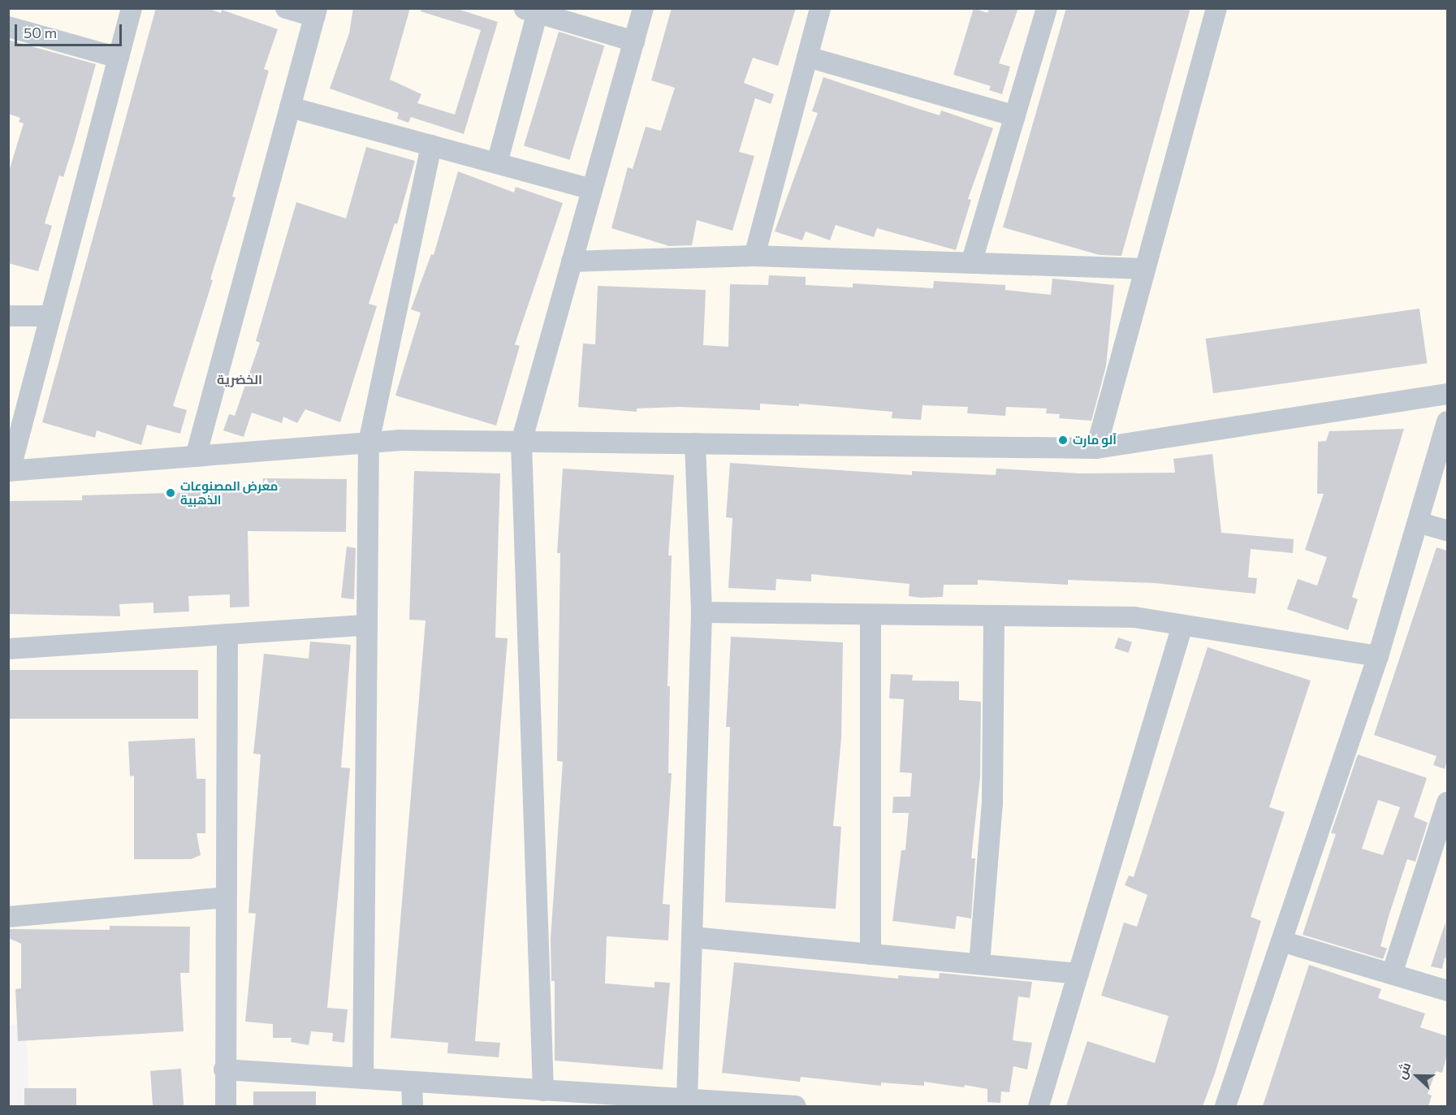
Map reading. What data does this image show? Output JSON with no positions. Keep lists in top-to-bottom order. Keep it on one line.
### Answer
{"districts":["الخضرية"],"places":["آلو مارت","معرض المصنوعات الذهبية"],"scale_bar":"50 m","north":"left"}
